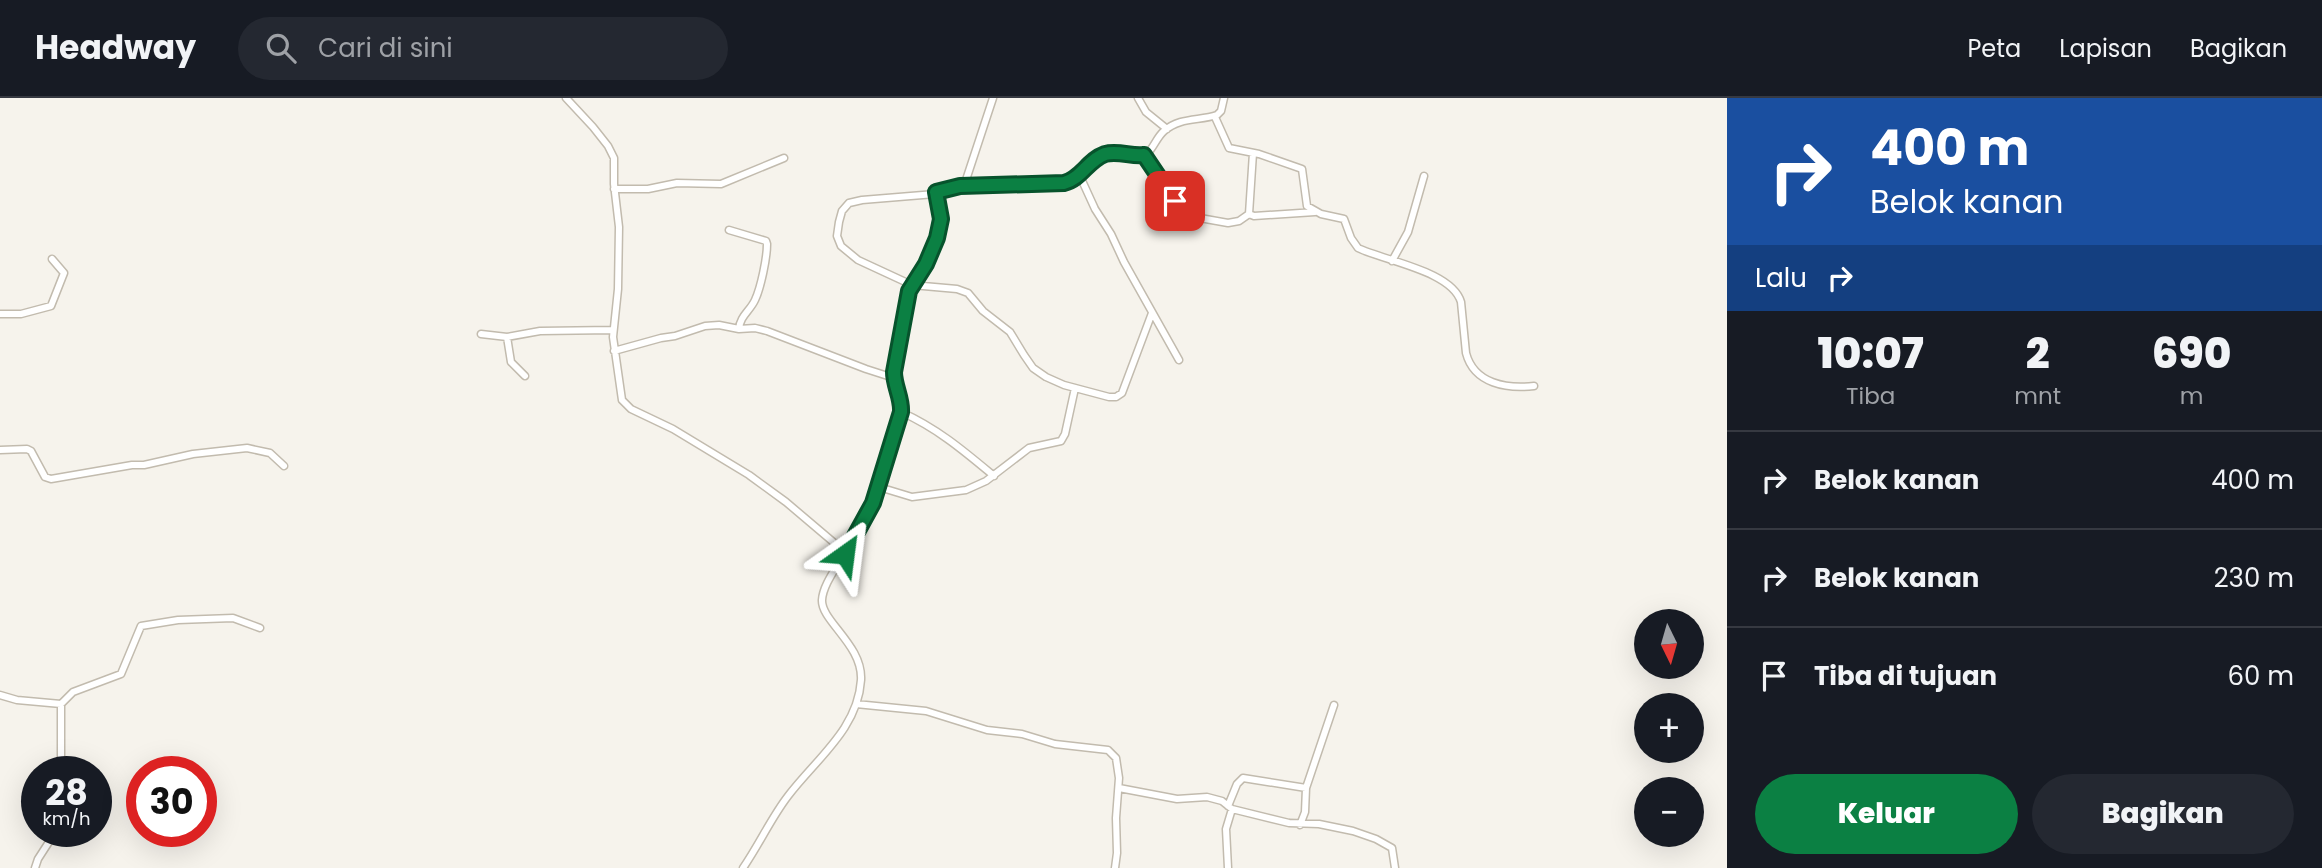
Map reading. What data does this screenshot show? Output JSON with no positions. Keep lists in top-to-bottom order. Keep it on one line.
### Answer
{"north":"bottom","page":{"header":"Headway","search":"Cari di sini","nav":["Peta","Lapisan","Bagikan"],"turn":["400 m","Belok kanan"],"then":"Lalu","eta":["10:07","Tiba","2","mnt","690","m"],"list":[{"name":"Belok kanan","value":"400 m"},{"name":"Belok kanan","value":"230 m"},{"name":"Tiba di tujuan","value":"60 m"}],"map_buttons":["+","−"],"speed":"28 km/h","limit":"30","buttons":["Keluar","Bagikan"]}}
